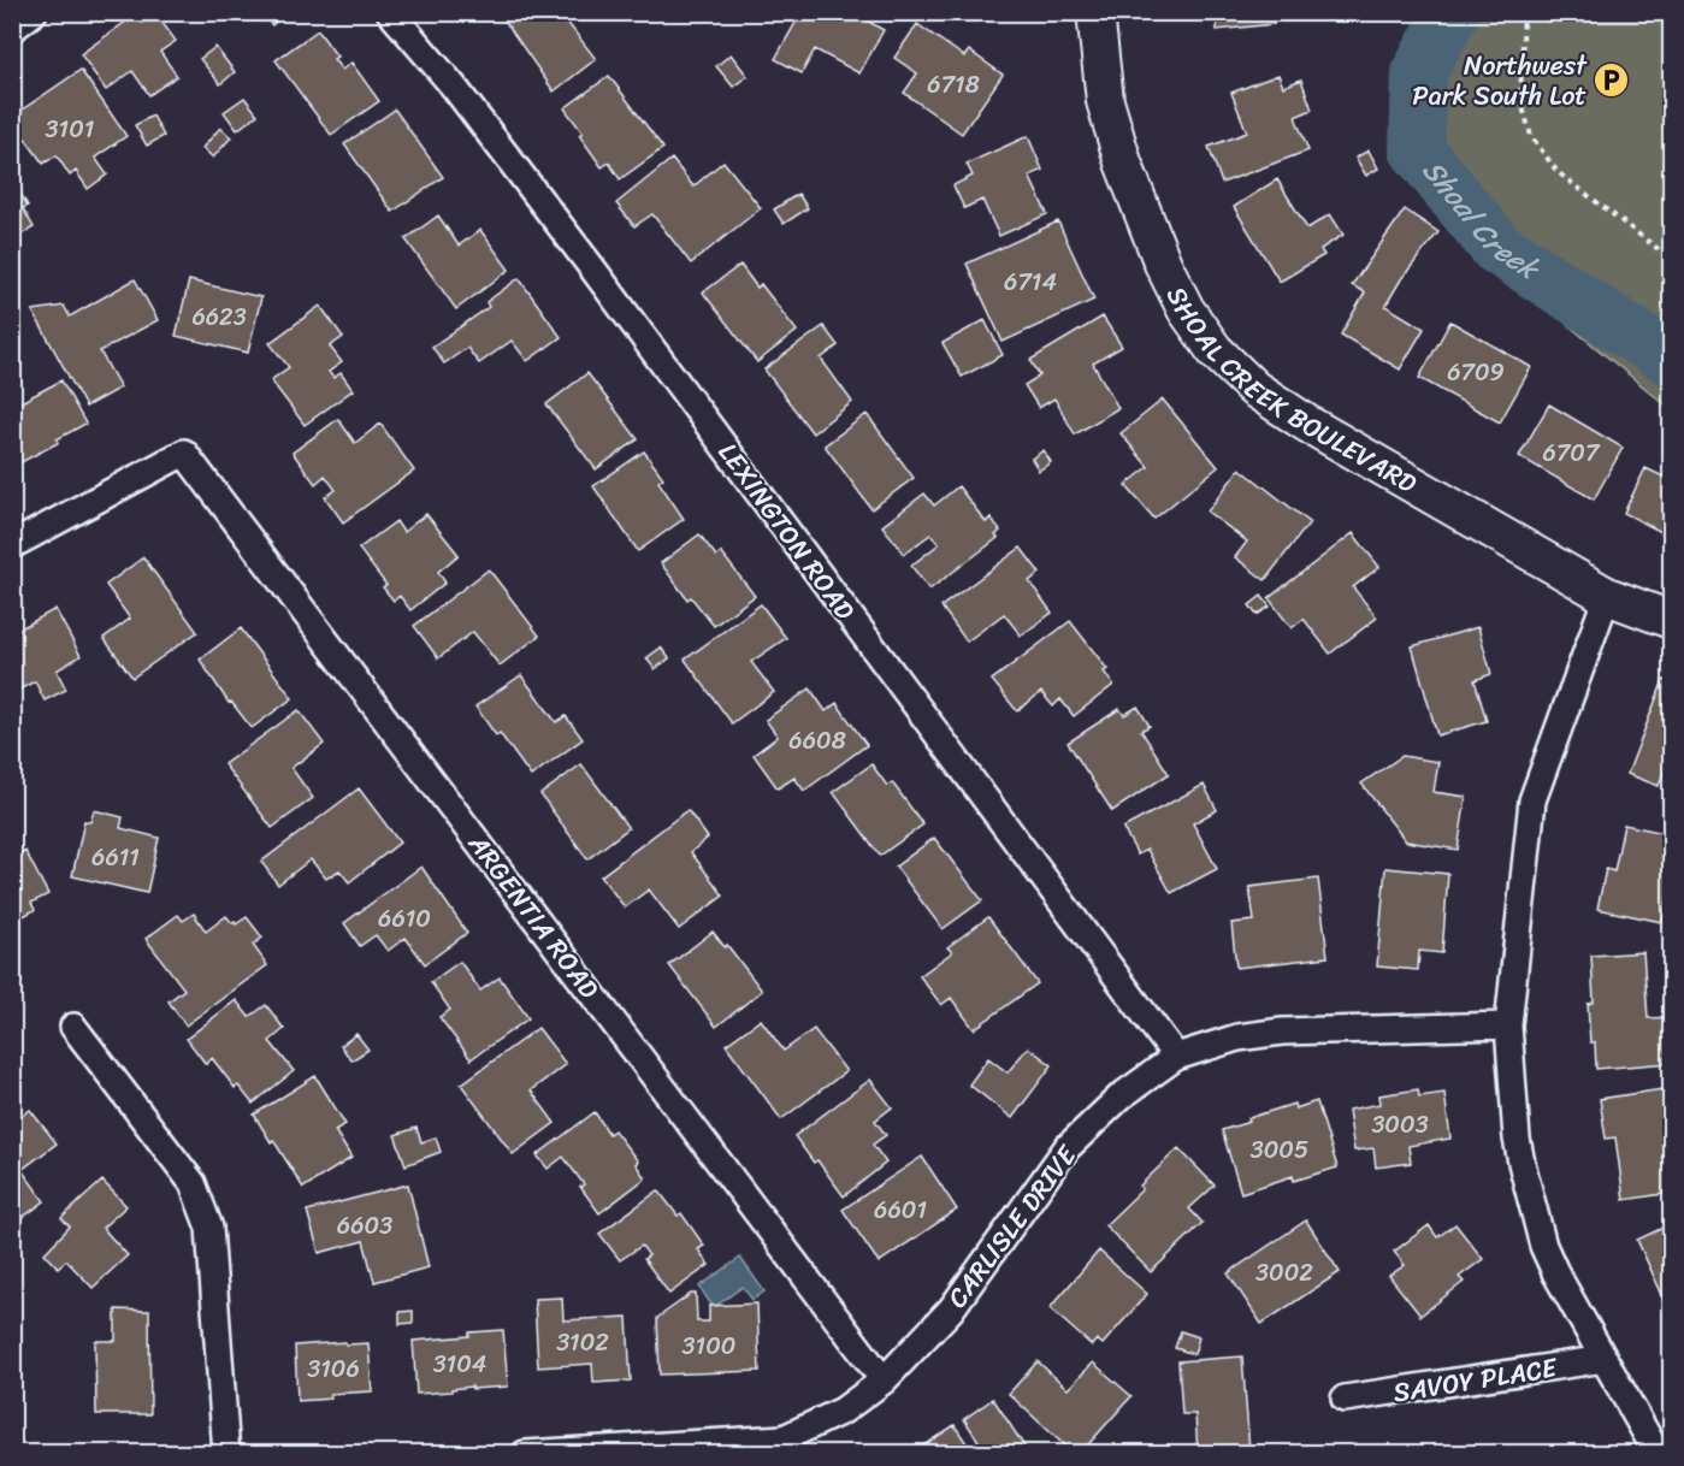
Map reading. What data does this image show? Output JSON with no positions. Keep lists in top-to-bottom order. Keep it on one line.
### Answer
{"streets":{"street":["SHOAL CREEK BOULEVARD","LEXINGTON ROAD","ARGENTIA ROAD","CARLISLE DRIVE","SAVOY PLACE"]},"crossings":[["LEXINGTON ROAD","CARLISLE DRIVE"],["ARGENTIA ROAD","CARLISLE DRIVE"]],"water":["Shoal Creek"],"places":{"parking":["Northwest Park South Lot"]},"house_numbers":["6718","3101","6714","6623","6709","6707","6608","6611","6610","3003","3005","6601","6603","3002","3102","3100","3104","3106"]}
